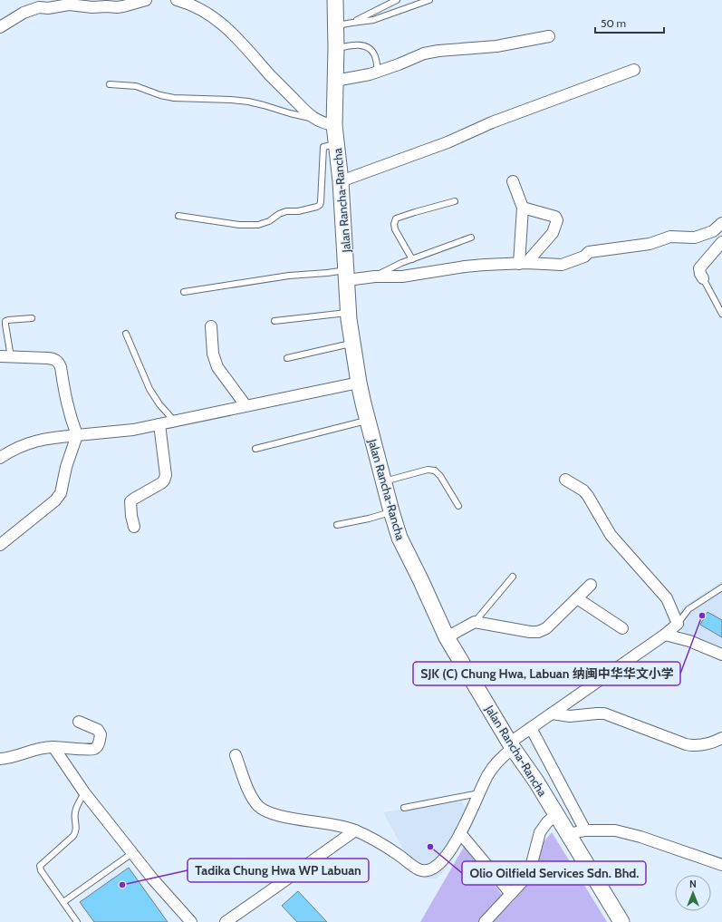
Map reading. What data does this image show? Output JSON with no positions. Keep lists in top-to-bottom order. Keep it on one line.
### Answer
{"streets":{"main road":["Jalan Rancha-Rancha"]},"places":["SJK (C) Chung Hwa, Labuan 纳闽中华华文小学","Olio Oilfield Services Sdn. Bhd.","Tadika Chung Hwa WP Labuan"],"scale_bar":"50 m","north":"top"}
